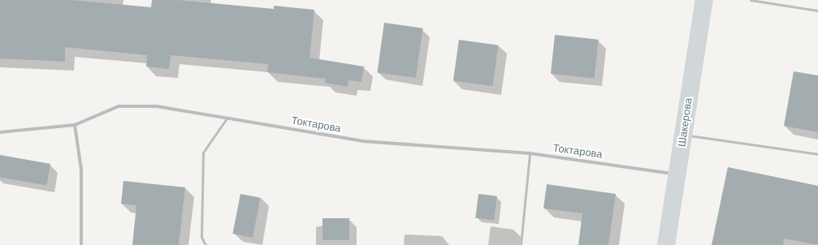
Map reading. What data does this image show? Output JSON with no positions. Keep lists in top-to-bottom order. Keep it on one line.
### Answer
{"streets":{"street":["Шакерова","Токтарова"]},"crossings":[["Шакерова","Токтарова"]]}
